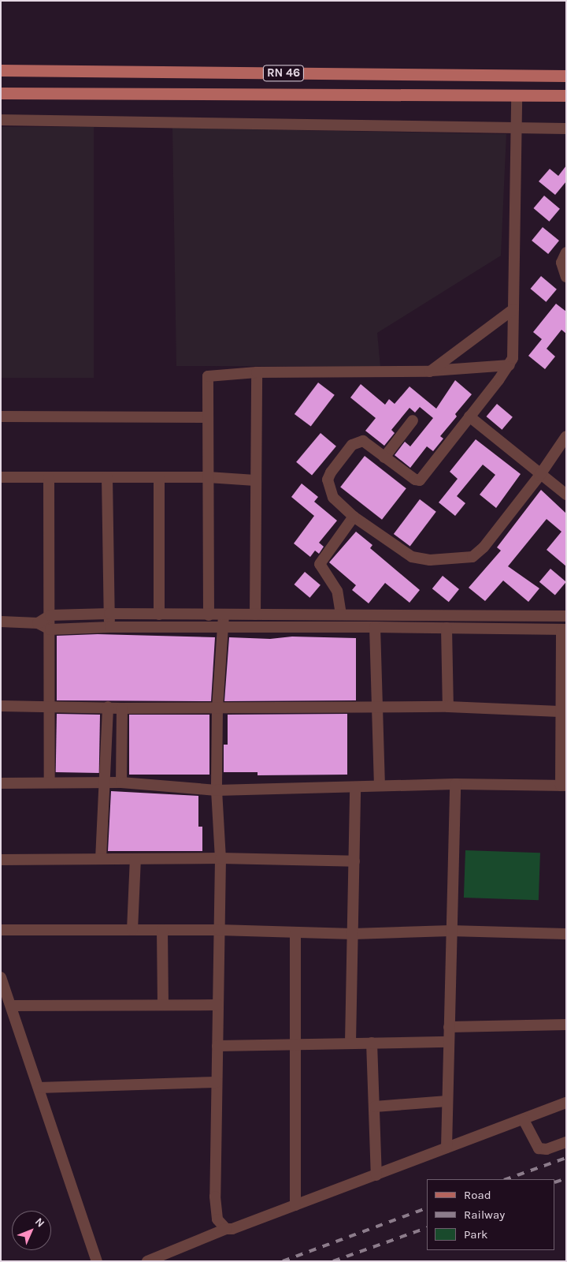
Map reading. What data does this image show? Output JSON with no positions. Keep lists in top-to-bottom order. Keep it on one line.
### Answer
{"streets":{"main road":["RN 46"]},"legend":["Road","Railway","Park"],"north":"top right"}
